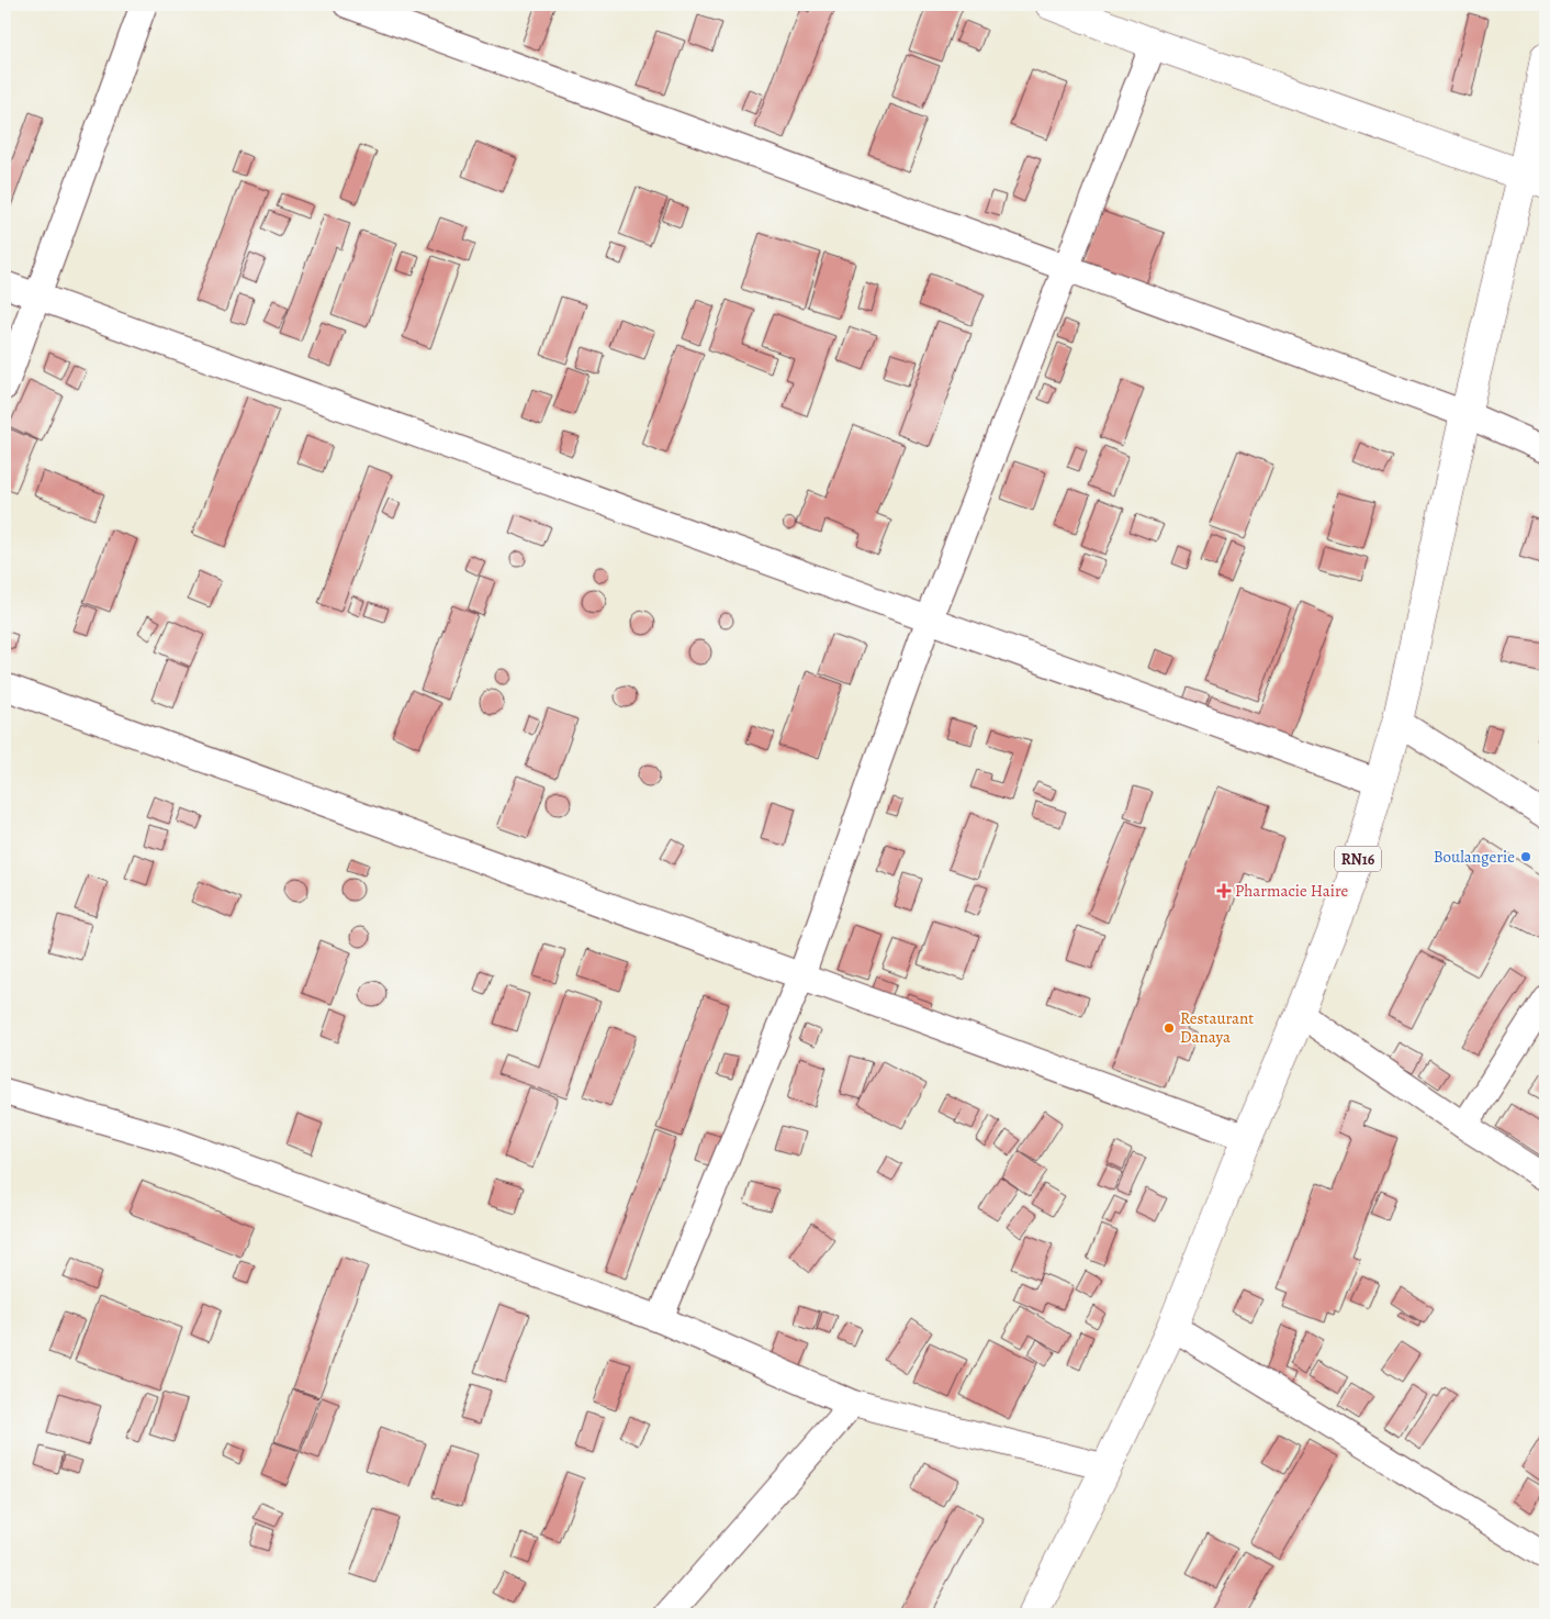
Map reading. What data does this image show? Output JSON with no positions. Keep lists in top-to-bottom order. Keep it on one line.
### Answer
{"streets":{"main road":["RN16"]},"places":{"other":["Boulangerie","Restaurant Danaya"],"health":["Pharmacie Haire"]}}
